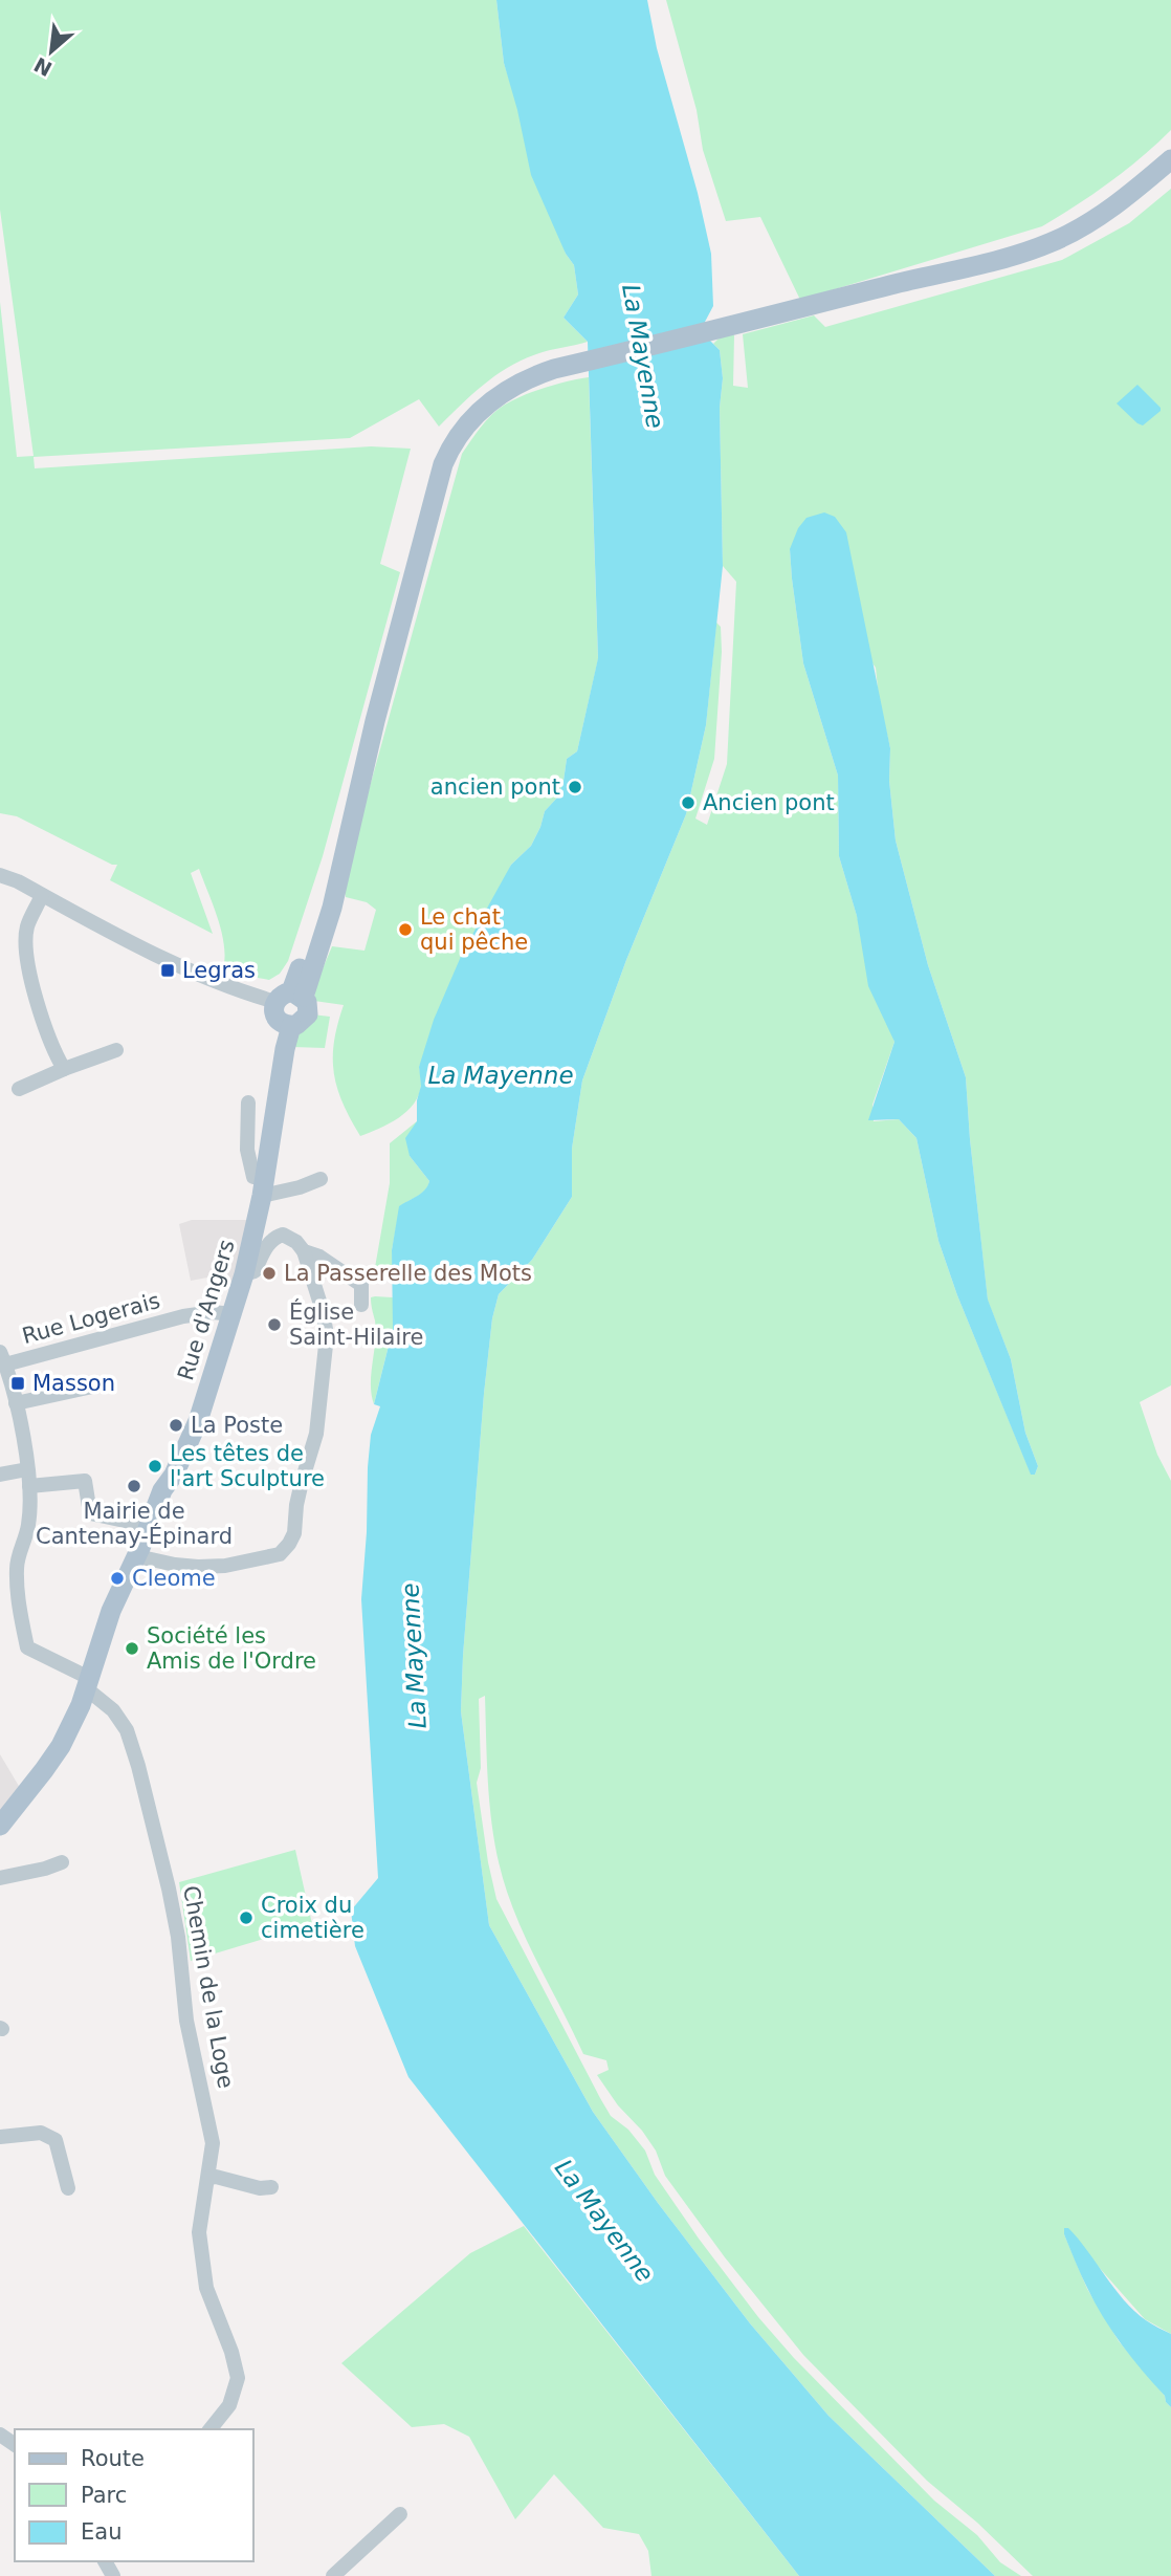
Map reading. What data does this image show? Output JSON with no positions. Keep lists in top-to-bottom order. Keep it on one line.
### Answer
{"streets":{"main road":["Rue d'Angers"],"street":["Rue Logerais","Chemin de la Loge"]},"crossings":[["Rue d'Angers","Rue Logerais"],["Rue d'Angers","Chemin de la Loge"]],"water":["La Mayenne"],"places":{"other":["ancien pont","Ancien pont","Le chat qui pêche","La Passerelle des Mots","Église Saint-Hilaire","La Poste","Les têtes de l'art Sculpture","Mairie de Cantenay-Épinard","Cleome","Société les Amis de l'Ordre","Croix du cimetière"],"transit":["Legras","Masson"]},"legend":["Route","Parc","Eau"],"north":"bottom left"}
